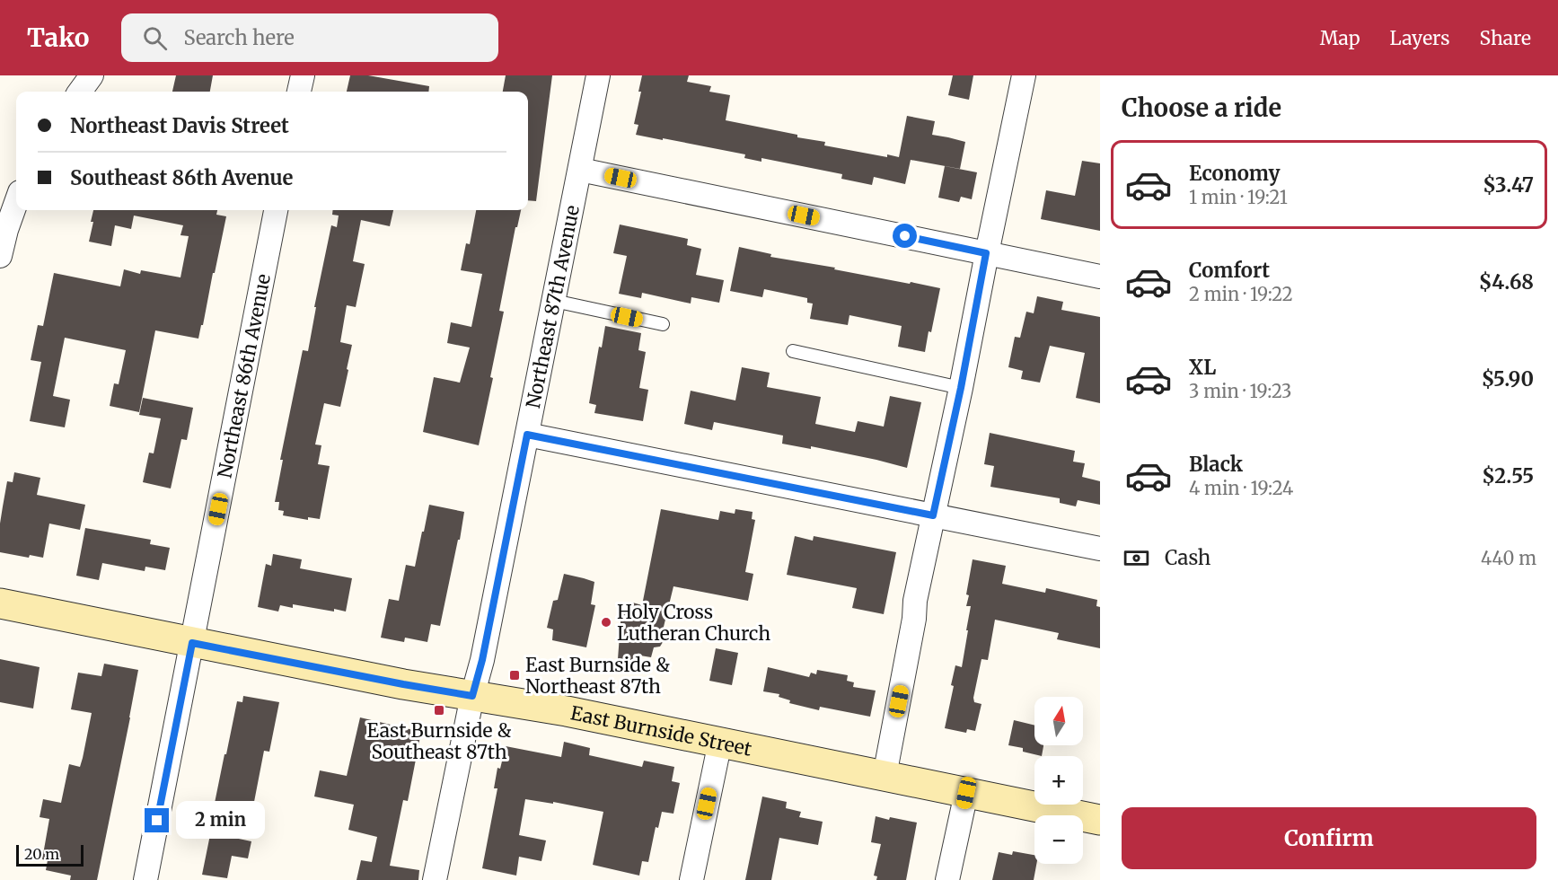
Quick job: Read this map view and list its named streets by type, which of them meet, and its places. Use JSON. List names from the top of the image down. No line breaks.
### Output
{"streets":{"street":["Northeast 87th Avenue","Northeast 86th Avenue","East Burnside Street"]},"crossings":[["Northeast 87th Avenue","East Burnside Street"],["Northeast 86th Avenue","East Burnside Street"]],"places":{"other":["Holy Cross Lutheran Church"],"transit":["East Burnside & Northeast 87th","East Burnside & Southeast 87th"]},"scale_bar":"20 m","north":"top","page":{"header":"Tako","search":"Search here","nav":["Map","Layers","Share"],"heading":"Choose a ride","banner":["Northeast Davis Street","Southeast 86th Avenue"],"list":[{"name":"Economy","note":"1 min · 19:21","value":"$3.47"},{"name":"Comfort","note":"2 min · 19:22","value":"$4.68"},{"name":"XL","note":"3 min · 19:23","value":"$5.90"},{"name":"Black","note":"4 min · 19:24","value":"$2.55"}],"pay":["Cash","440 m"],"map_buttons":["+","−"],"buttons":"Confirm","bubble":"2 min","scale":"20 m"}}
